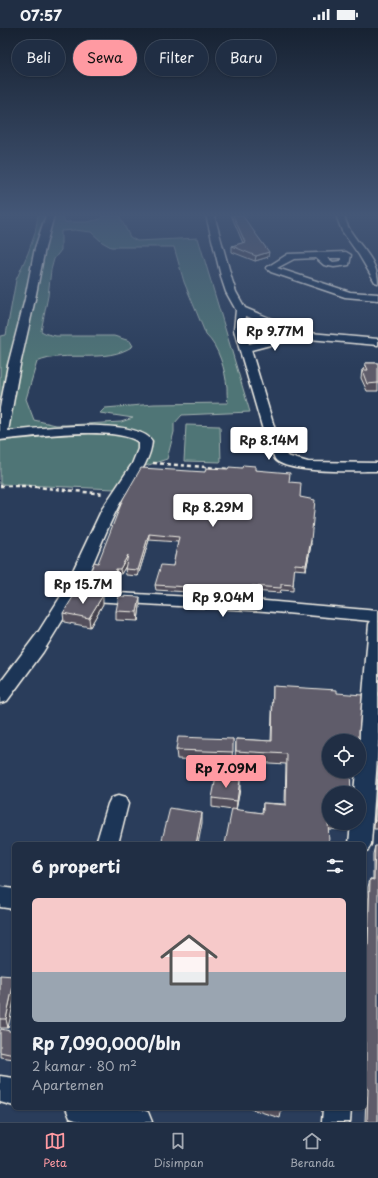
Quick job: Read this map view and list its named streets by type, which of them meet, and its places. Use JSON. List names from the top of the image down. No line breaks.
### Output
{"page":{"status":"07:57","chip":["Beli","Sewa","Filter","Baru"],"price":["Rp 9.77M","Rp 8.14M","Rp 8.29M","Rp 15.7M","Rp 9.04M","Rp 7.09M"],"heading":"6 properti","list":[{"name":"Rp 7,090,000/bln","note":"2 kamar · 80 m² · Apartemen"}],"tabs":["Peta","Disimpan","Beranda"]}}
